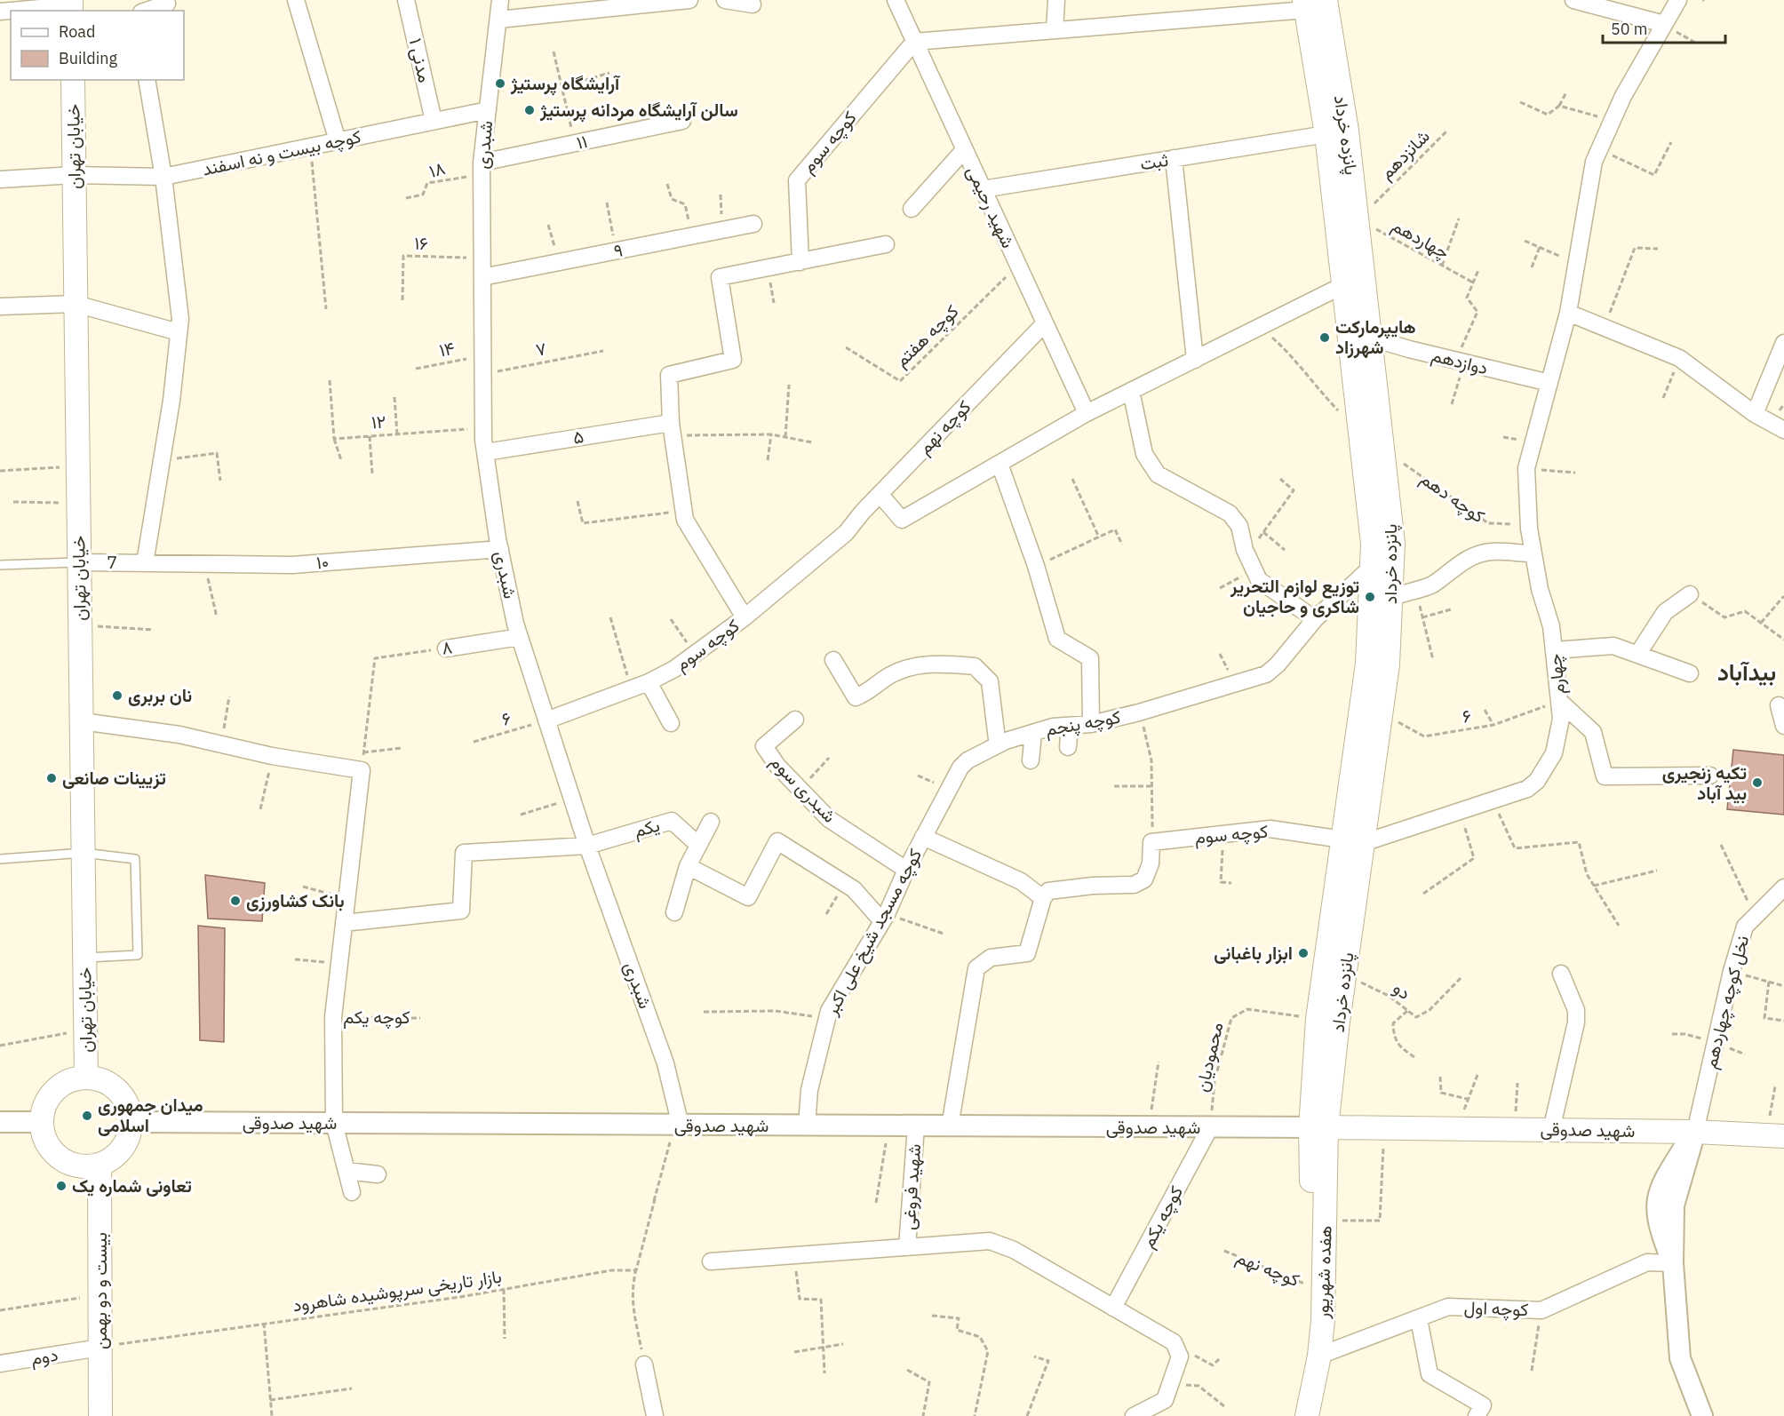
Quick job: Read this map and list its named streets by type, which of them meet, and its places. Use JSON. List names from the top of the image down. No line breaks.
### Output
{"streets":{"main road":["پانزده خرداد","خیابان تهران","شهید صدوقی","هفده شهریور","بیست و دو بهمن"],"street":["مدنی ۱","۱۱","کوچه سوم","شبدری","کوچه بیست و نه اسفند","ثبت","شهید رحیمی","۹","دوازدهم","کوچه نهم","۵","7","۱۰","۸","چهارم","کوچه پنجم","شبدری سوم","یکم","کوچه مسجد شیخ علی اکبر","نخل کوچه چهاردهم","کوچه یکم","شهید فروغی","کوچه اول","دوم"],"path":["شانزدهم","۱۸","چهاردهم","۱۶","کوچه هفتم","۱۴","۷","۱۲","کوچه دهم","۶","دو","محمودیان","بازار تاریخی سرپوشیده شاهرود"]},"crossings":[["مدنی ۱","کوچه بیست و نه اسفند"],["پانزده خرداد","کوچه سوم"],["پانزده خرداد","شانزدهم"],["پانزده خرداد","ثبت"],["پانزده خرداد","چهاردهم"],["پانزده خرداد","دوازدهم"],["پانزده خرداد","کوچه دهم"],["پانزده خرداد","چهارم"],["پانزده خرداد","۶"],["پانزده خرداد","کوچه پنجم"],["پانزده خرداد","دو"],["پانزده خرداد","محمودیان"],["پانزده خرداد","شهید صدوقی"],["پانزده خرداد","هفده شهریور"],["۱۱","شبدری"],["۱۱","۱۸"],["کوچه سوم","شبدری"],["کوچه سوم","شهید رحیمی"],["کوچه سوم","کوچه نهم"],["کوچه سوم","چهارم"],["کوچه سوم","۶"],["شبدری","کوچه بیست و نه اسفند"],["شبدری","۱۸"],["شبدری","۱۶"],["شبدری","۹"],["شبدری","۱۴"],["شبدری","۷"],["شبدری","۱۲"],["شبدری","۵"],["شبدری","۱۰"],["شبدری","۸"],["شبدری","۶"],["شبدری","یکم"],["شبدری","شهید صدوقی"],["خیابان تهران","کوچه بیست و نه اسفند"],["خیابان تهران","7"],["خیابان تهران","شهید صدوقی"],["خیابان تهران","بیست و دو بهمن"],["شانزدهم","چهاردهم"],["ثبت","شهید رحیمی"],["شهید رحیمی","کوچه هفتم"],["شهید رحیمی","کوچه نهم"],["دوازدهم","چهارم"],["کوچه نهم","هفده شهریور"],["کوچه دهم","چهارم"],["7","۱۰"],["چهارم","۶"],["کوچه پنجم","کوچه مسجد شیخ علی اکبر"],["شبدری سوم","کوچه مسجد شیخ علی اکبر"],["کوچه مسجد شیخ علی اکبر","شهید صدوقی"],["نخل کوچه چهاردهم","شهید صدوقی"],["کوچه یکم","محمودیان"],["کوچه یکم","شهید صدوقی"],["محمودیان","شهید صدوقی"],["شهید صدوقی","شهید فروغی"],["شهید صدوقی","هفده شهریور"],["شهید صدوقی","بیست و دو بهمن"],["هفده شهریور","کوچه اول"],["بیست و دو بهمن","بازار تاریخی سرپوشیده شاهرود"],["بیست و دو بهمن","دوم"],["بازار تاریخی سرپوشیده شاهرود","دوم"]],"districts":["بیدآباد"],"places":["آرایشگاه پرستیژ","سالن آرایشگاه مردانه پرستیژ","هایپرمارکت شهرزاد","توزیع لوازم التحریر شاکری و حاجیان","نان بربری","تزیینات صانعی","تکیه زنجیری بید آباد","بانک کشاورزی","ابزار باغبانی","میدان جمهوری اسلامی","تعاونی شماره یک"],"legend":["Road","Building"],"scale_bar":"50 m"}
